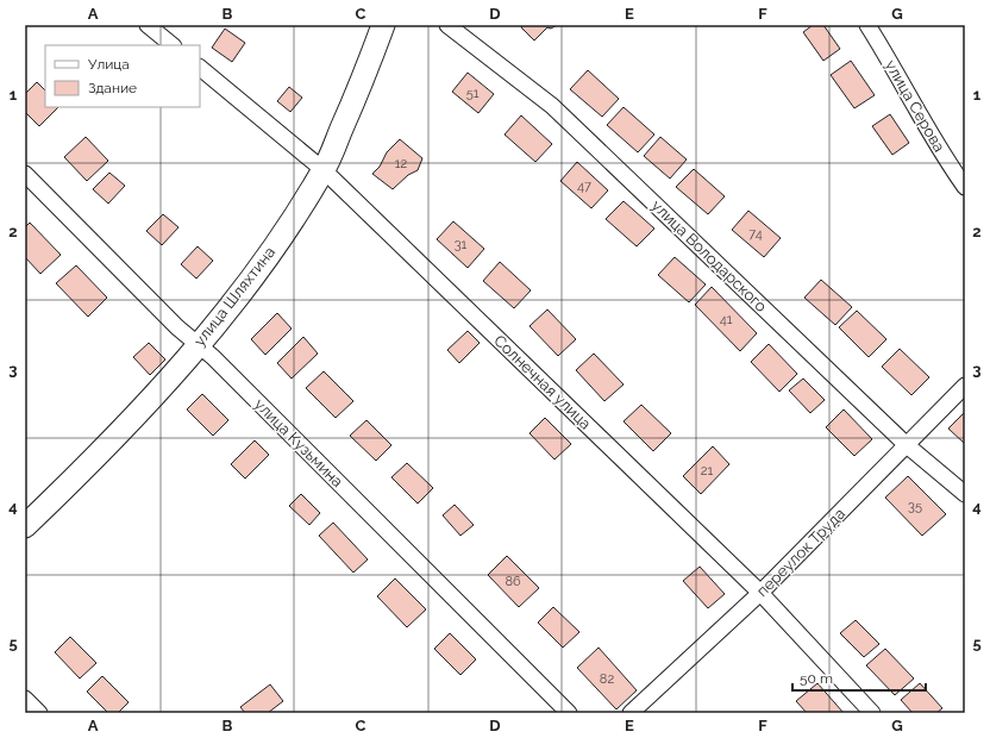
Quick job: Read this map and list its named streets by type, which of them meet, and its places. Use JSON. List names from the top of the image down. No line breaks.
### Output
{"streets":{"main road":["улица Шляхтина"],"street":["улица Серова","улица Володарского","Солнечная улица","улица Кузьмина","переулок Труда"]},"crossings":[["улица Володарского","переулок Труда"],["улица Шляхтина","Солнечная улица"],["улица Шляхтина","улица Кузьмина"],["Солнечная улица","переулок Труда"]],"house_numbers":["51","12","47","74","31","41","21","35","86","82"],"legend":["Улица","Здание"],"scale_bar":"50 m","grid":{"columns":["A","B","C","D","E","F","G"],"rows":["1","2","3","4","5"]}}
